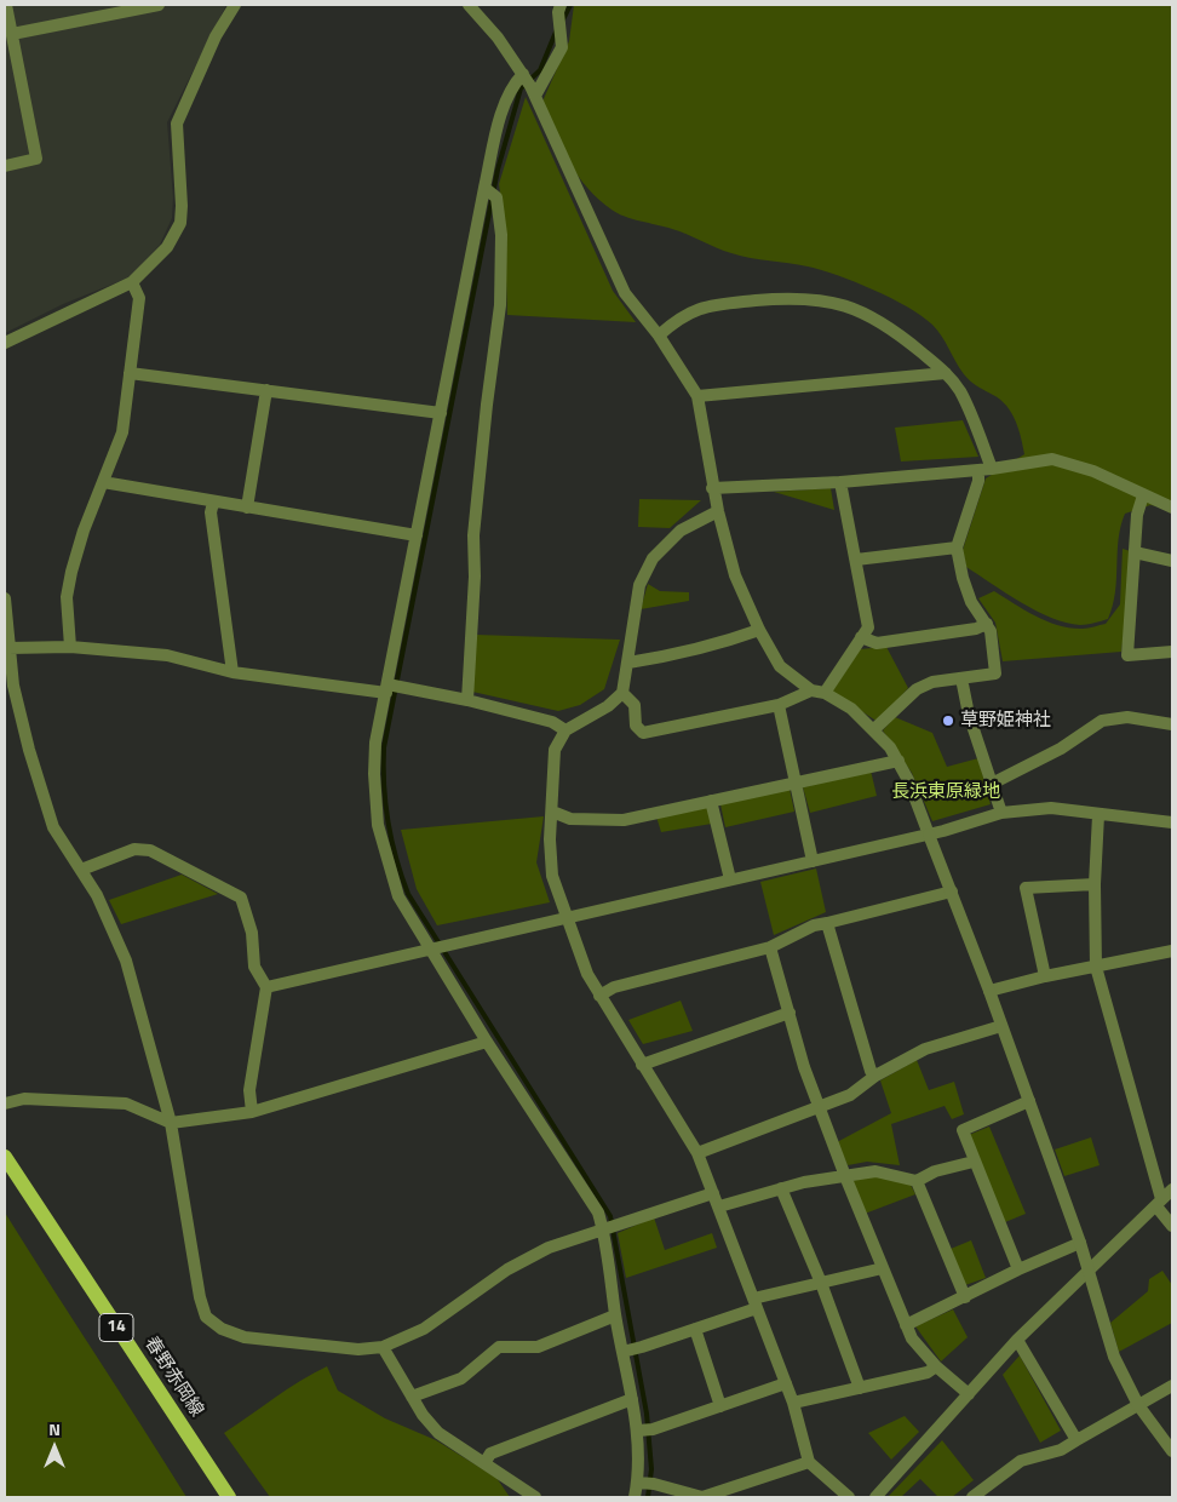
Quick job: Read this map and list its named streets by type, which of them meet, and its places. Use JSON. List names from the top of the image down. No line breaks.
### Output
{"streets":{"main road":["14","春野赤岡線"]},"parks":["長浜東原緑地"],"places":["草野姫神社"],"north":"top"}
